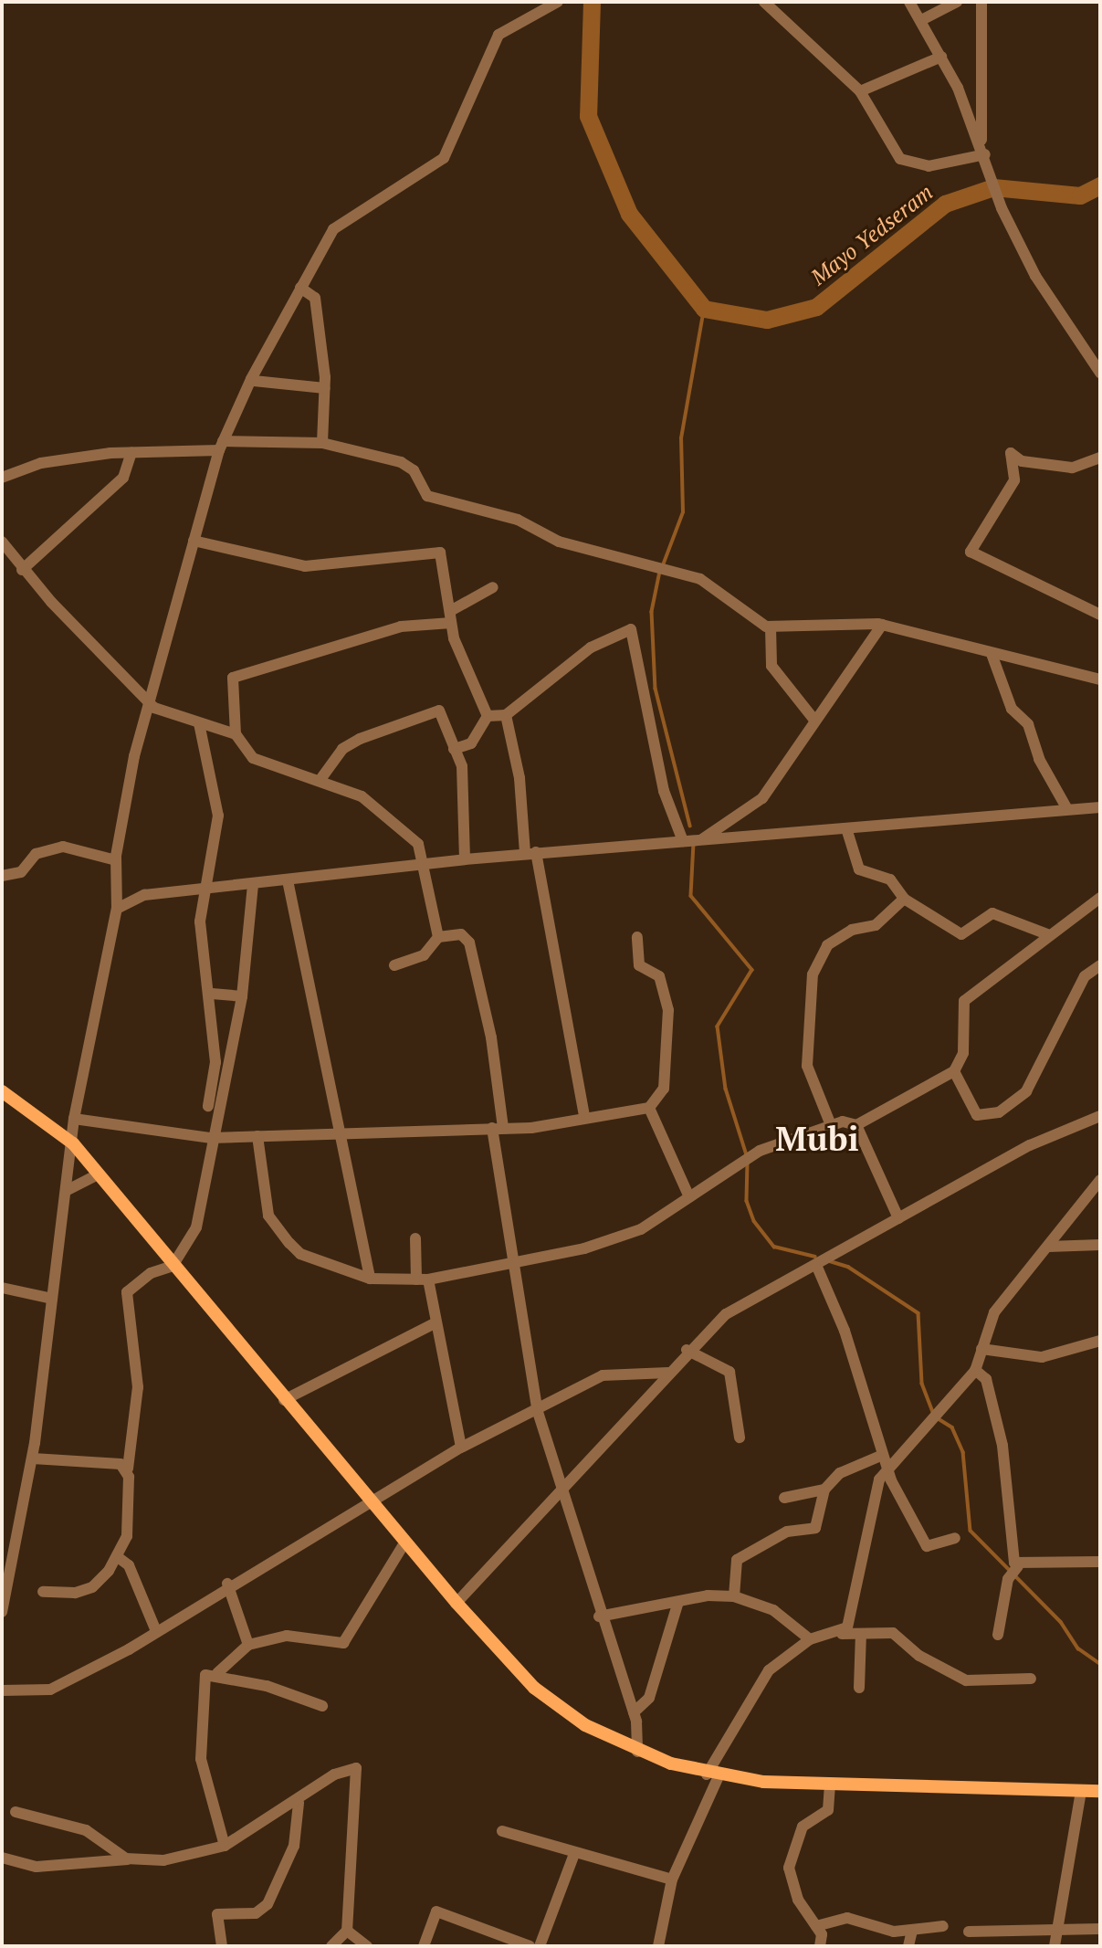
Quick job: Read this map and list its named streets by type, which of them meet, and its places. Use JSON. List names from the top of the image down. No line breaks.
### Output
{"districts":["Mubi"],"water":["Mayo Yedseram"]}
